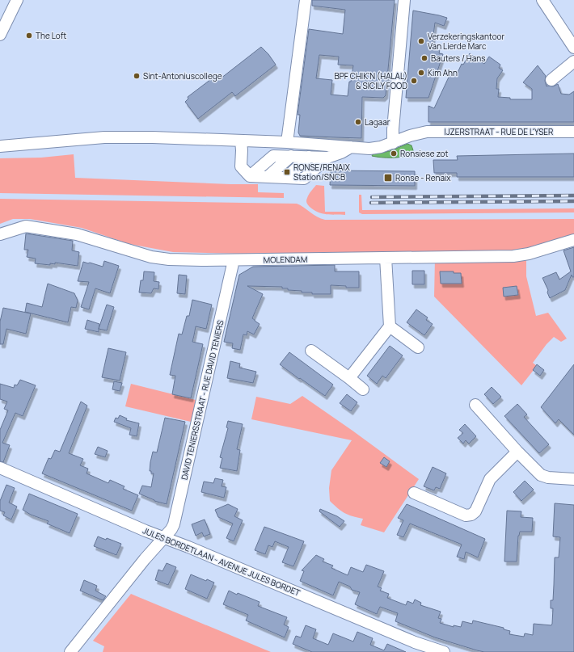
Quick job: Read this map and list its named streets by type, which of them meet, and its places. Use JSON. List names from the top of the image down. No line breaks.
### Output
{"streets":{"street":["IJZERSTRAAT - RUE DE L'YSER","MOLENDAM","DAVID TENIERSSTRAAT - RUE DAVID TENIERS","JULES BORDETLAAN - AVENUE JULES BORDET"]},"crossings":[["MOLENDAM","DAVID TENIERSSTRAAT - RUE DAVID TENIERS"],["DAVID TENIERSSTRAAT - RUE DAVID TENIERS","JULES BORDETLAAN - AVENUE JULES BORDET"]],"places":{"other":["The Loft","Verzekeringskantoor Van Lierde Marc","Bauters / Hans","Kim Ahn","Sint-Antoniuscollege","BPF CHIK'N (HALAL) & SICILY FOOD","Lagaar","Ronsiese zot"],"transit":["RONSE/RENAIX Station/SNCB","Ronse - Renaix"]}}
